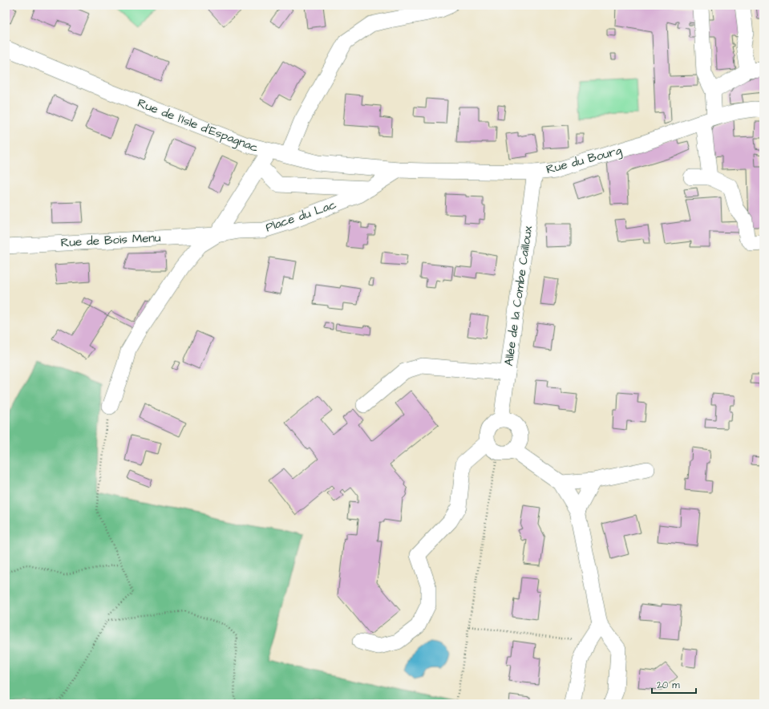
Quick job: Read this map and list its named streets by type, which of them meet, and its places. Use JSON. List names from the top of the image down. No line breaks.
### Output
{"streets":{"street":["Rue de l'Isle d'Espagnac","Rue du Bourg","Place du Lac","Rue de Bois Menu","Allée de la Combe Cailloux"]},"crossings":[["Rue de l'Isle d'Espagnac","Rue du Bourg"],["Rue de l'Isle d'Espagnac","Place du Lac"],["Rue du Bourg","Place du Lac"],["Rue du Bourg","Allée de la Combe Cailloux"],["Place du Lac","Rue de Bois Menu"]],"scale_bar":"20 m"}
